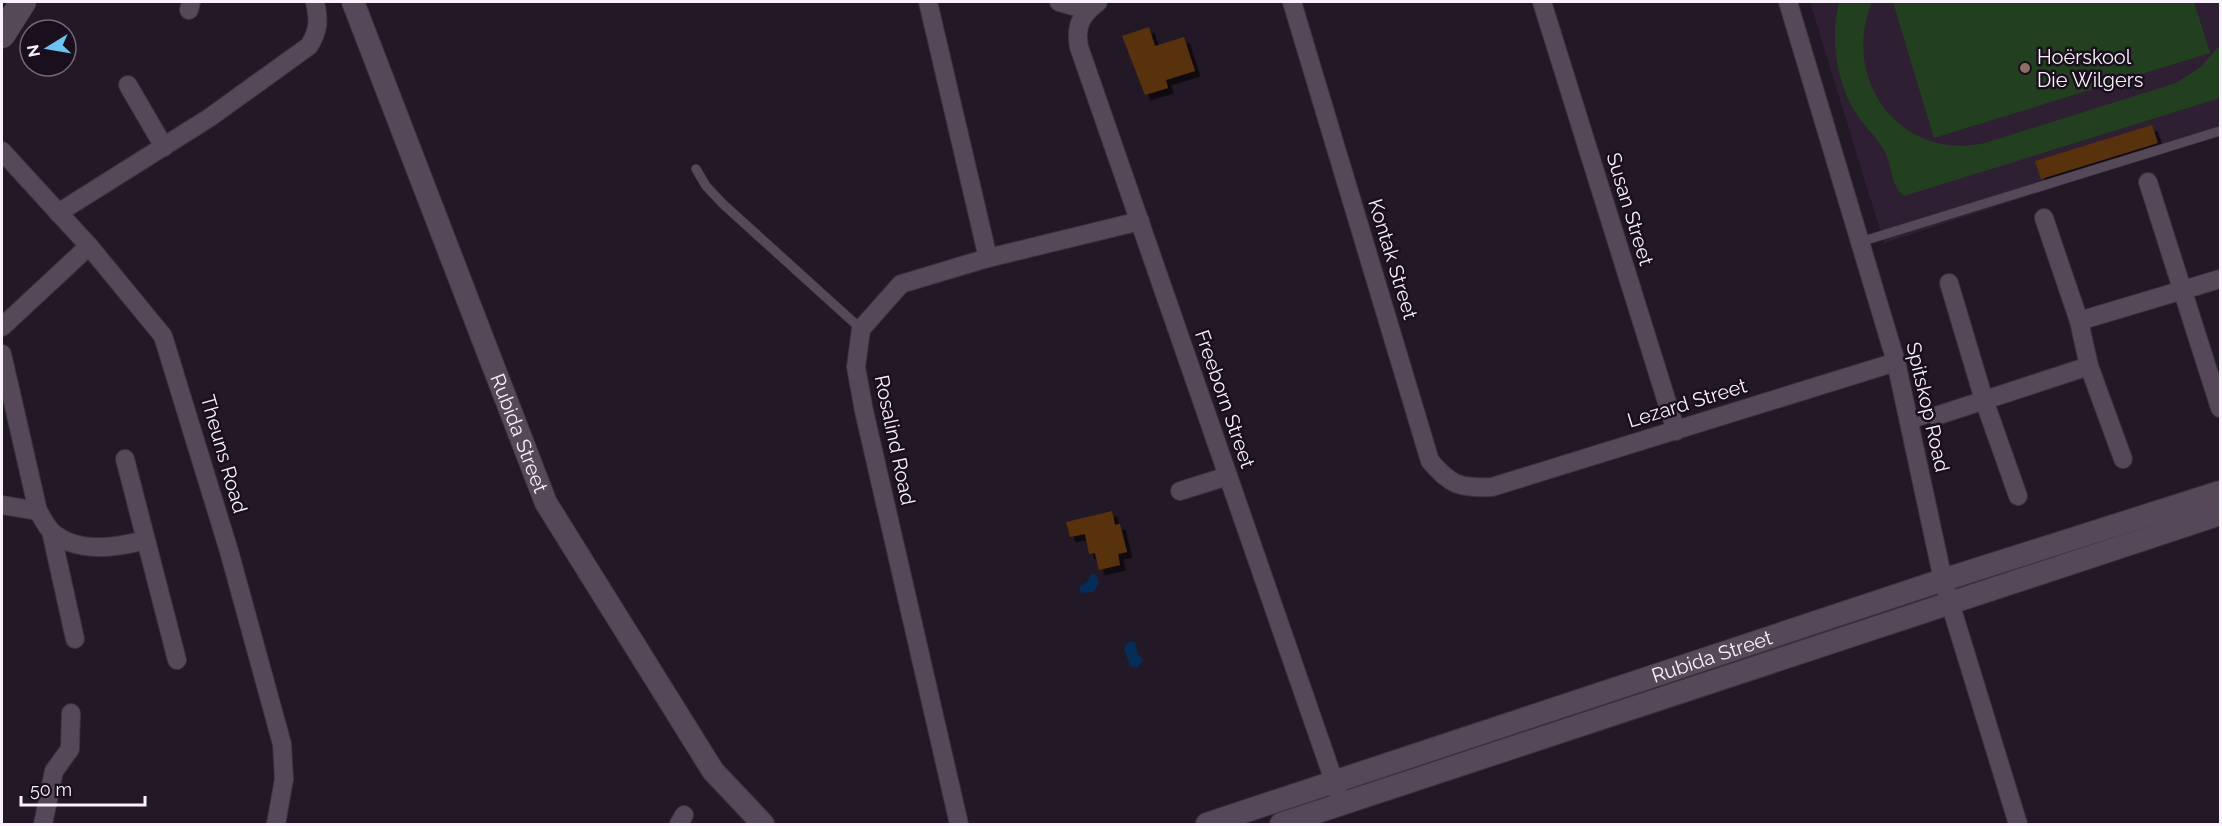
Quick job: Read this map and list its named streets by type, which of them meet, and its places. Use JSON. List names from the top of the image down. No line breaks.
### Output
{"streets":{"street":["Susan Street","Kontak Street","Freeborn Street","Lezard Street","Spitskop Road","Rubida Street","Rosalind Road","Theuns Road"]},"crossings":[["Susan Street","Lezard Street"],["Kontak Street","Lezard Street"],["Freeborn Street","Rubida Street"],["Lezard Street","Spitskop Road"],["Spitskop Road","Rubida Street"]],"places":["Hoërskool Die Wilgers"],"scale_bar":"50 m","north":"left"}
